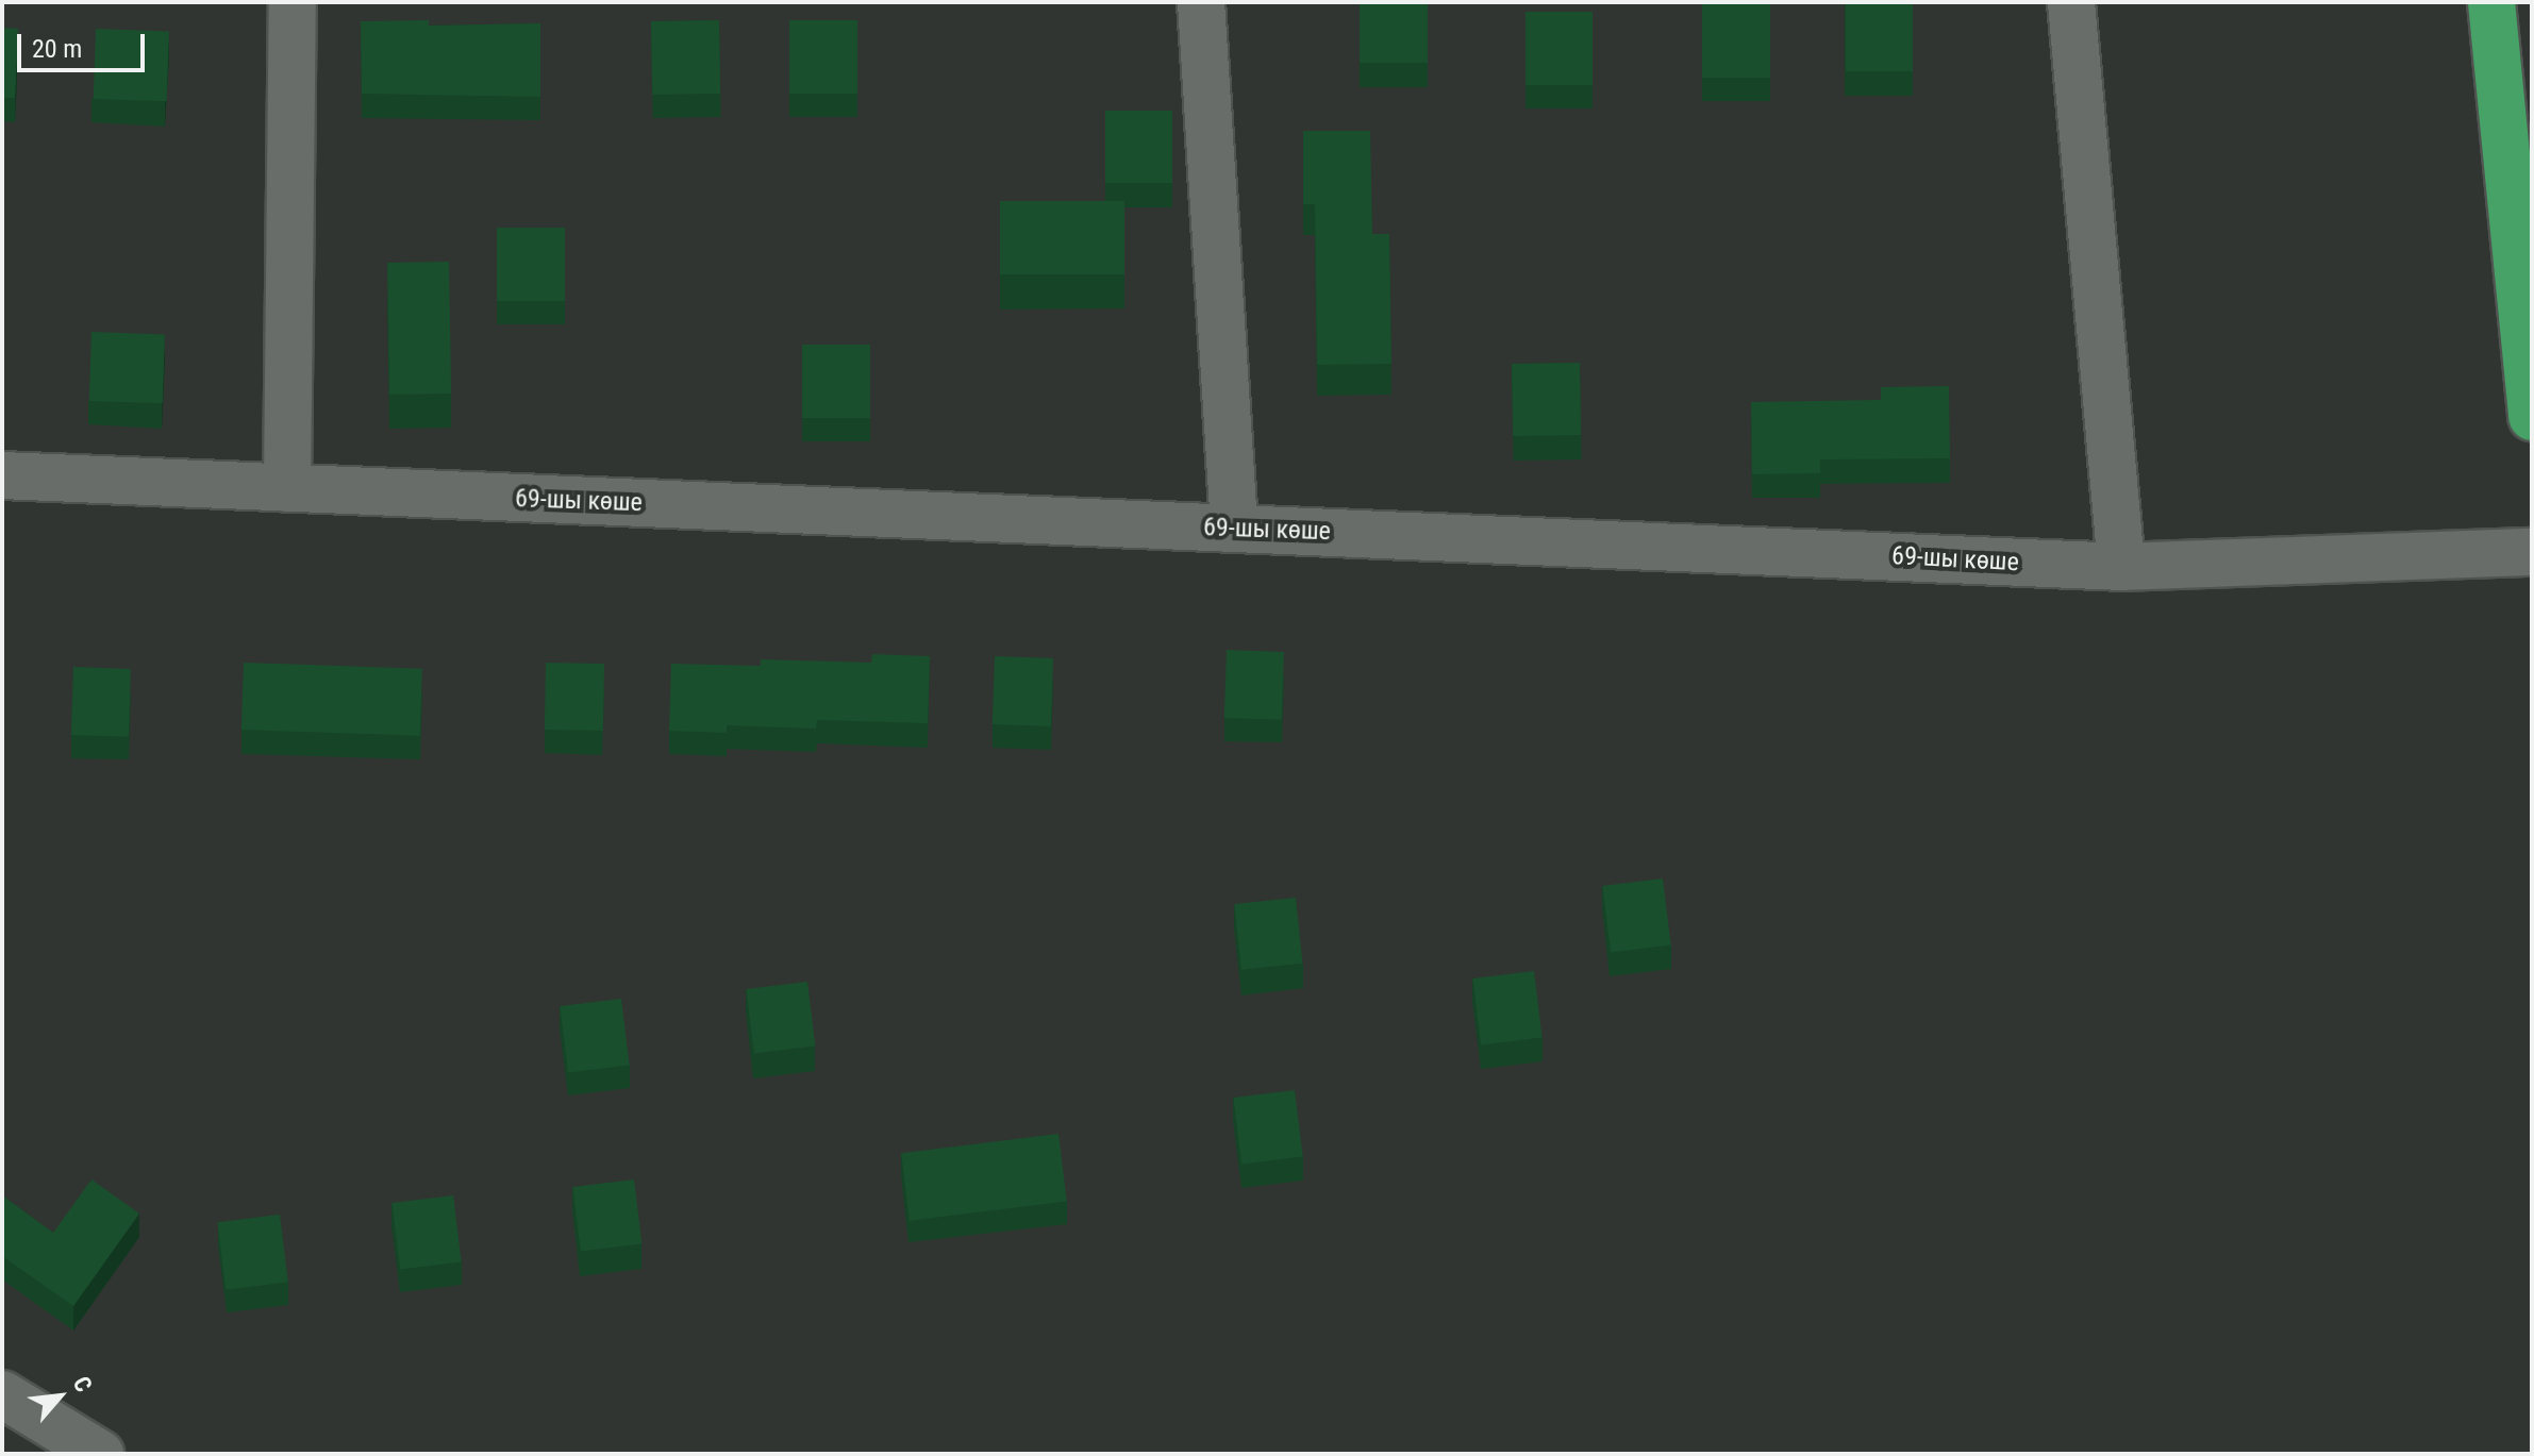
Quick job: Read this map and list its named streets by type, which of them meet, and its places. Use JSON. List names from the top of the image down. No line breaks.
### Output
{"streets":{"street":["69-шы көше"]},"scale_bar":"20 m","north":"top right"}
